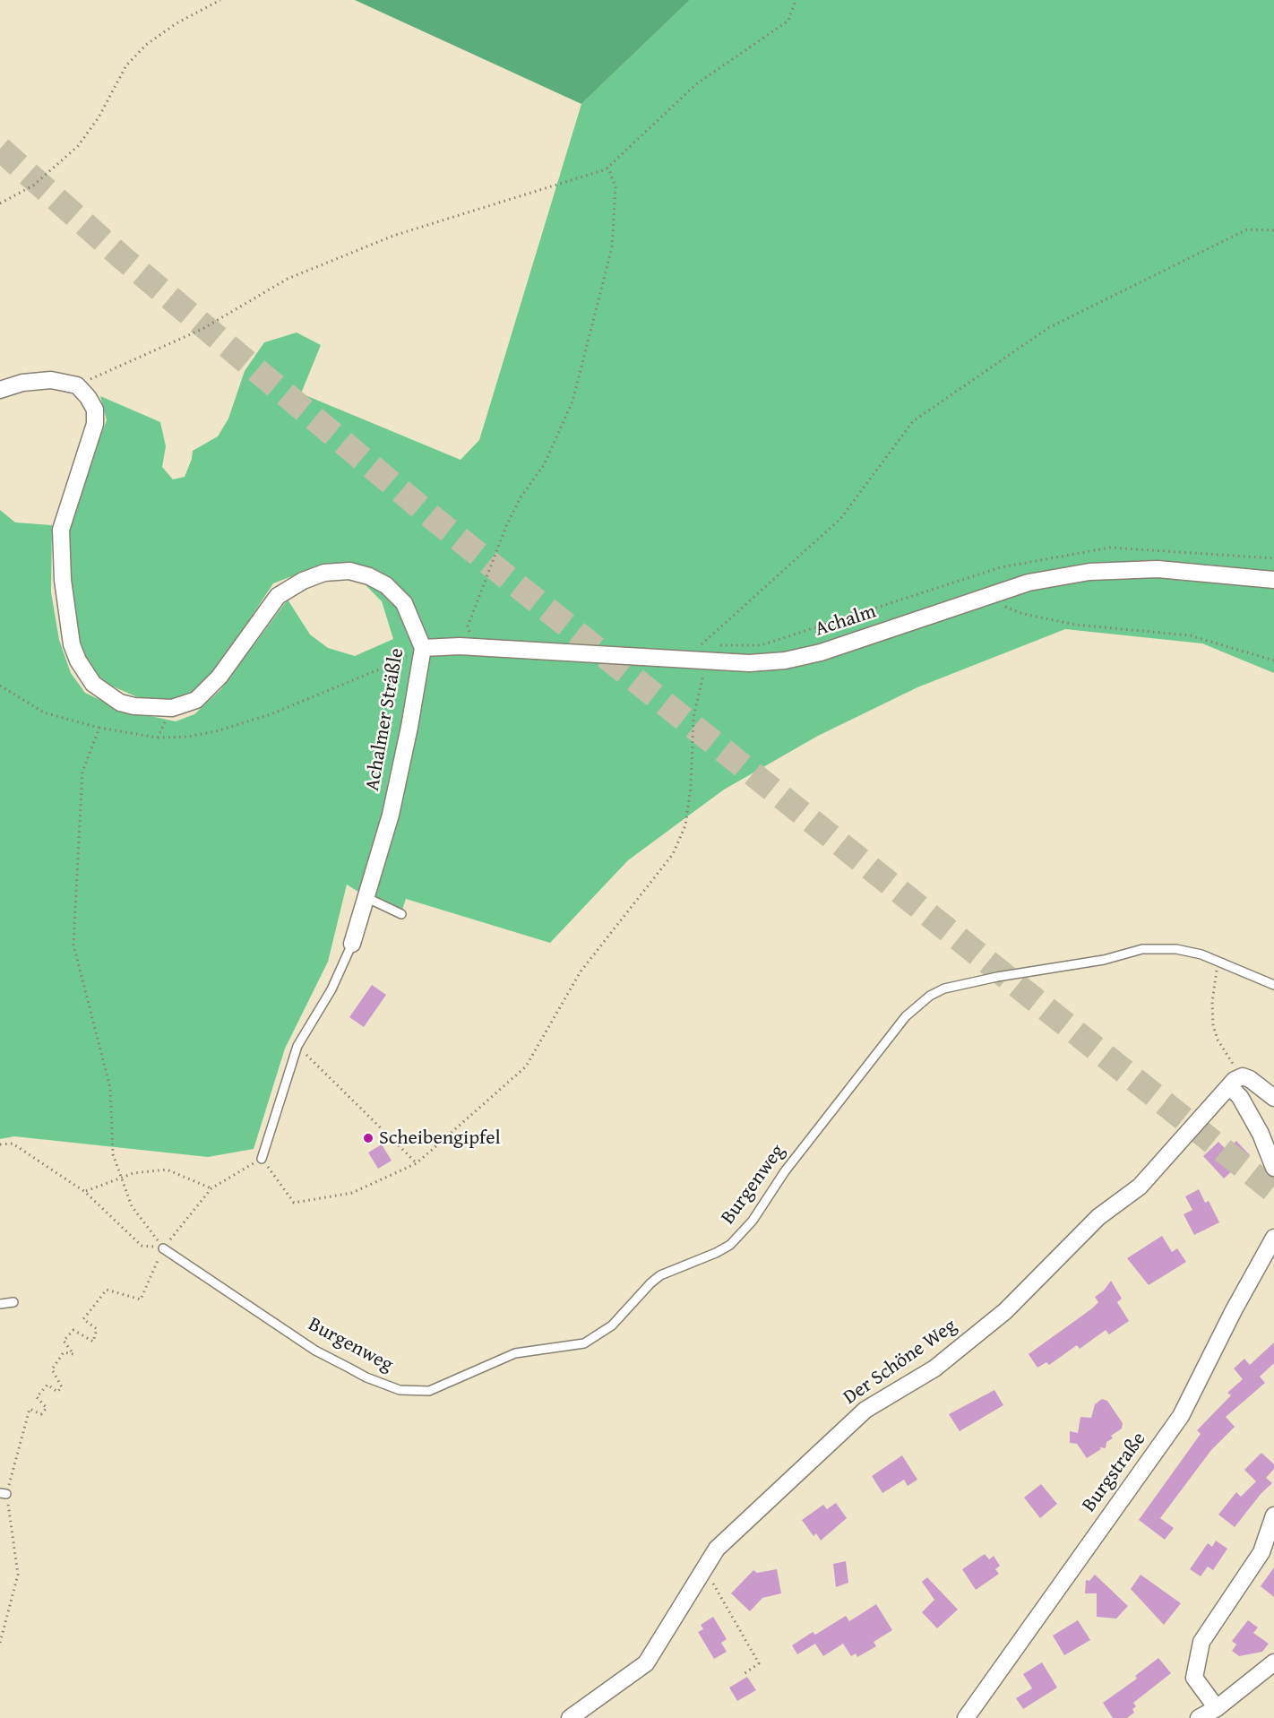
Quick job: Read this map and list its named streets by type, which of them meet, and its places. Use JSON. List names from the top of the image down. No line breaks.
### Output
{"streets":{"street":["Achalm","Achalmer Sträßle","Der Schöne Weg","Burgstraße"],"lane":["Burgenweg"]},"crossings":[["Achalm","Achalmer Sträßle"]],"places":["Scheibengipfel"]}
